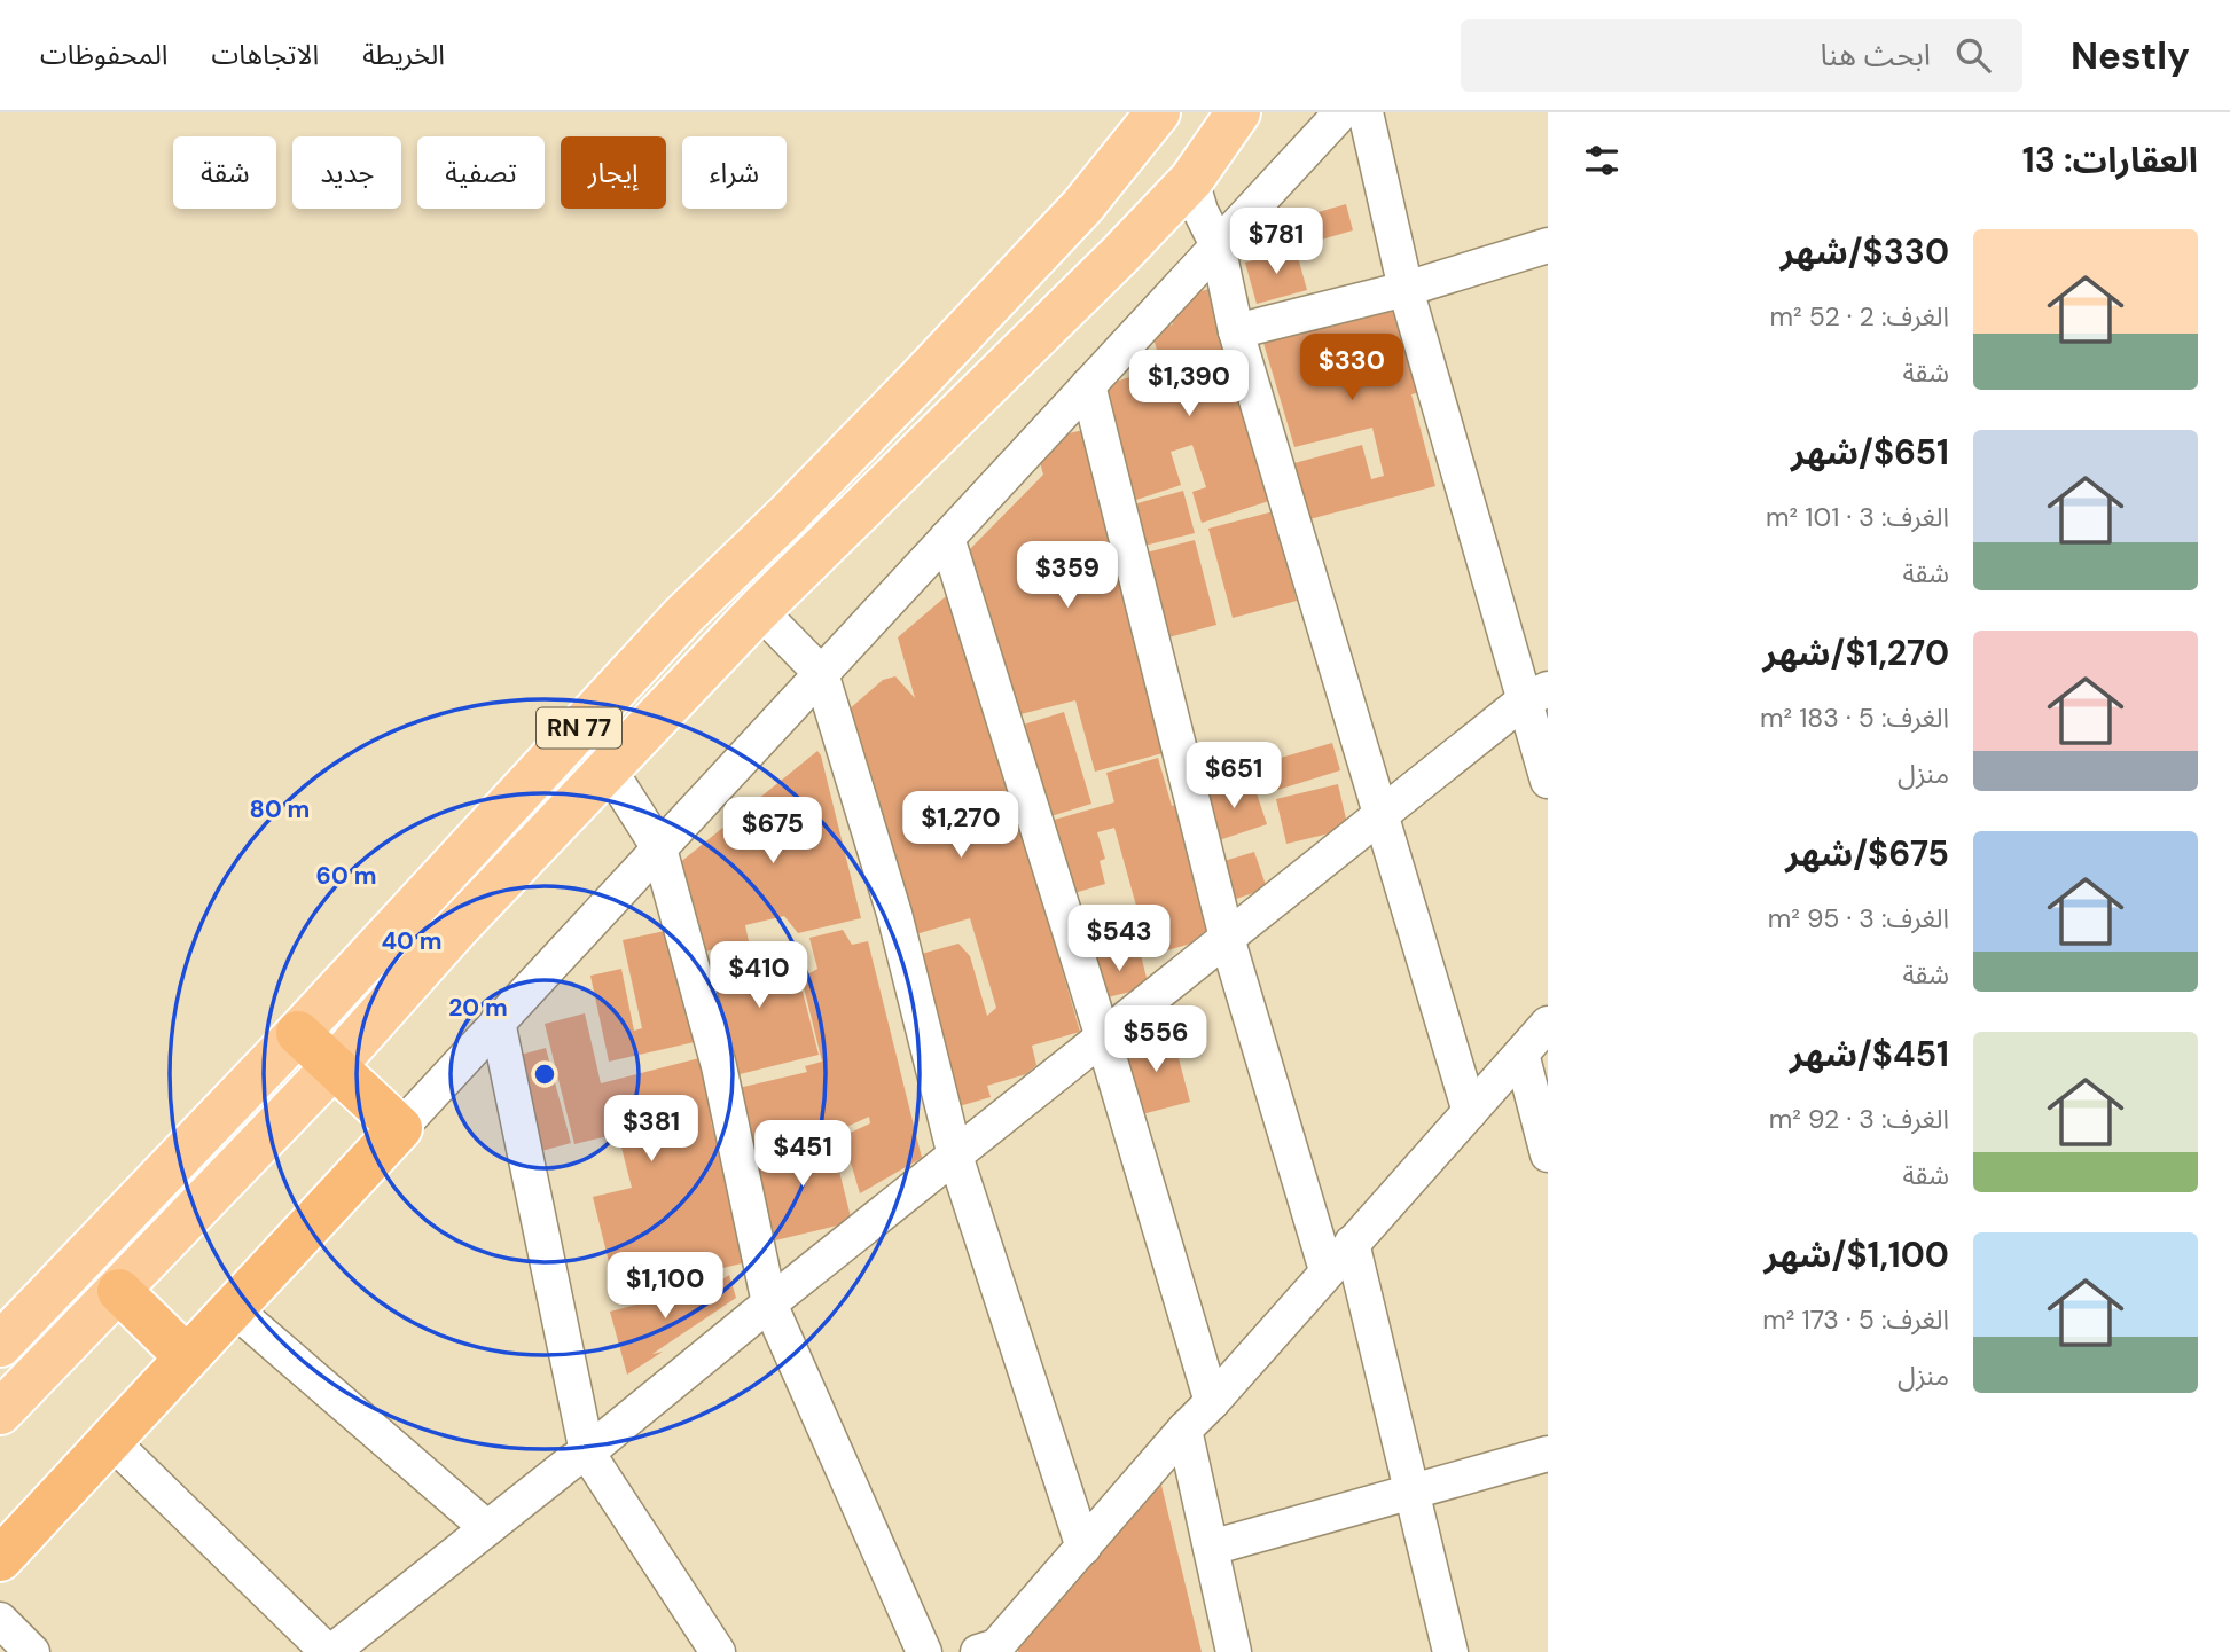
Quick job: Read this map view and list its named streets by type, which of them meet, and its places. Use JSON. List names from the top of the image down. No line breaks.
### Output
{"streets":{"main road":["RN 77"]},"page":{"header":"Nestly","search":"ابحث هنا","nav":["الخريطة","الاتجاهات","المحفوظات"],"heading":"العقارات: 13","chip":["شراء","إيجار","تصفية","جديد","شقة"],"price":["$781","$330","$1,390","$359","$651","$1,270","$675","$543","$410","$556","$381","$451","$1,100"],"list":[{"name":"$330/شهر","note":"الغرف: 2 · 52 m² · شقة"},{"name":"$651/شهر","note":"الغرف: 3 · 101 m² · شقة"},{"name":"$1,270/شهر","note":"الغرف: 5 · 183 m² · منزل"},{"name":"$675/شهر","note":"الغرف: 3 · 95 m² · شقة"},{"name":"$451/شهر","note":"الغرف: 3 · 92 m² · شقة"},{"name":"$1,100/شهر","note":"الغرف: 5 · 173 m² · منزل"}]},"rings":["80 m","60 m","40 m","20 m"]}
